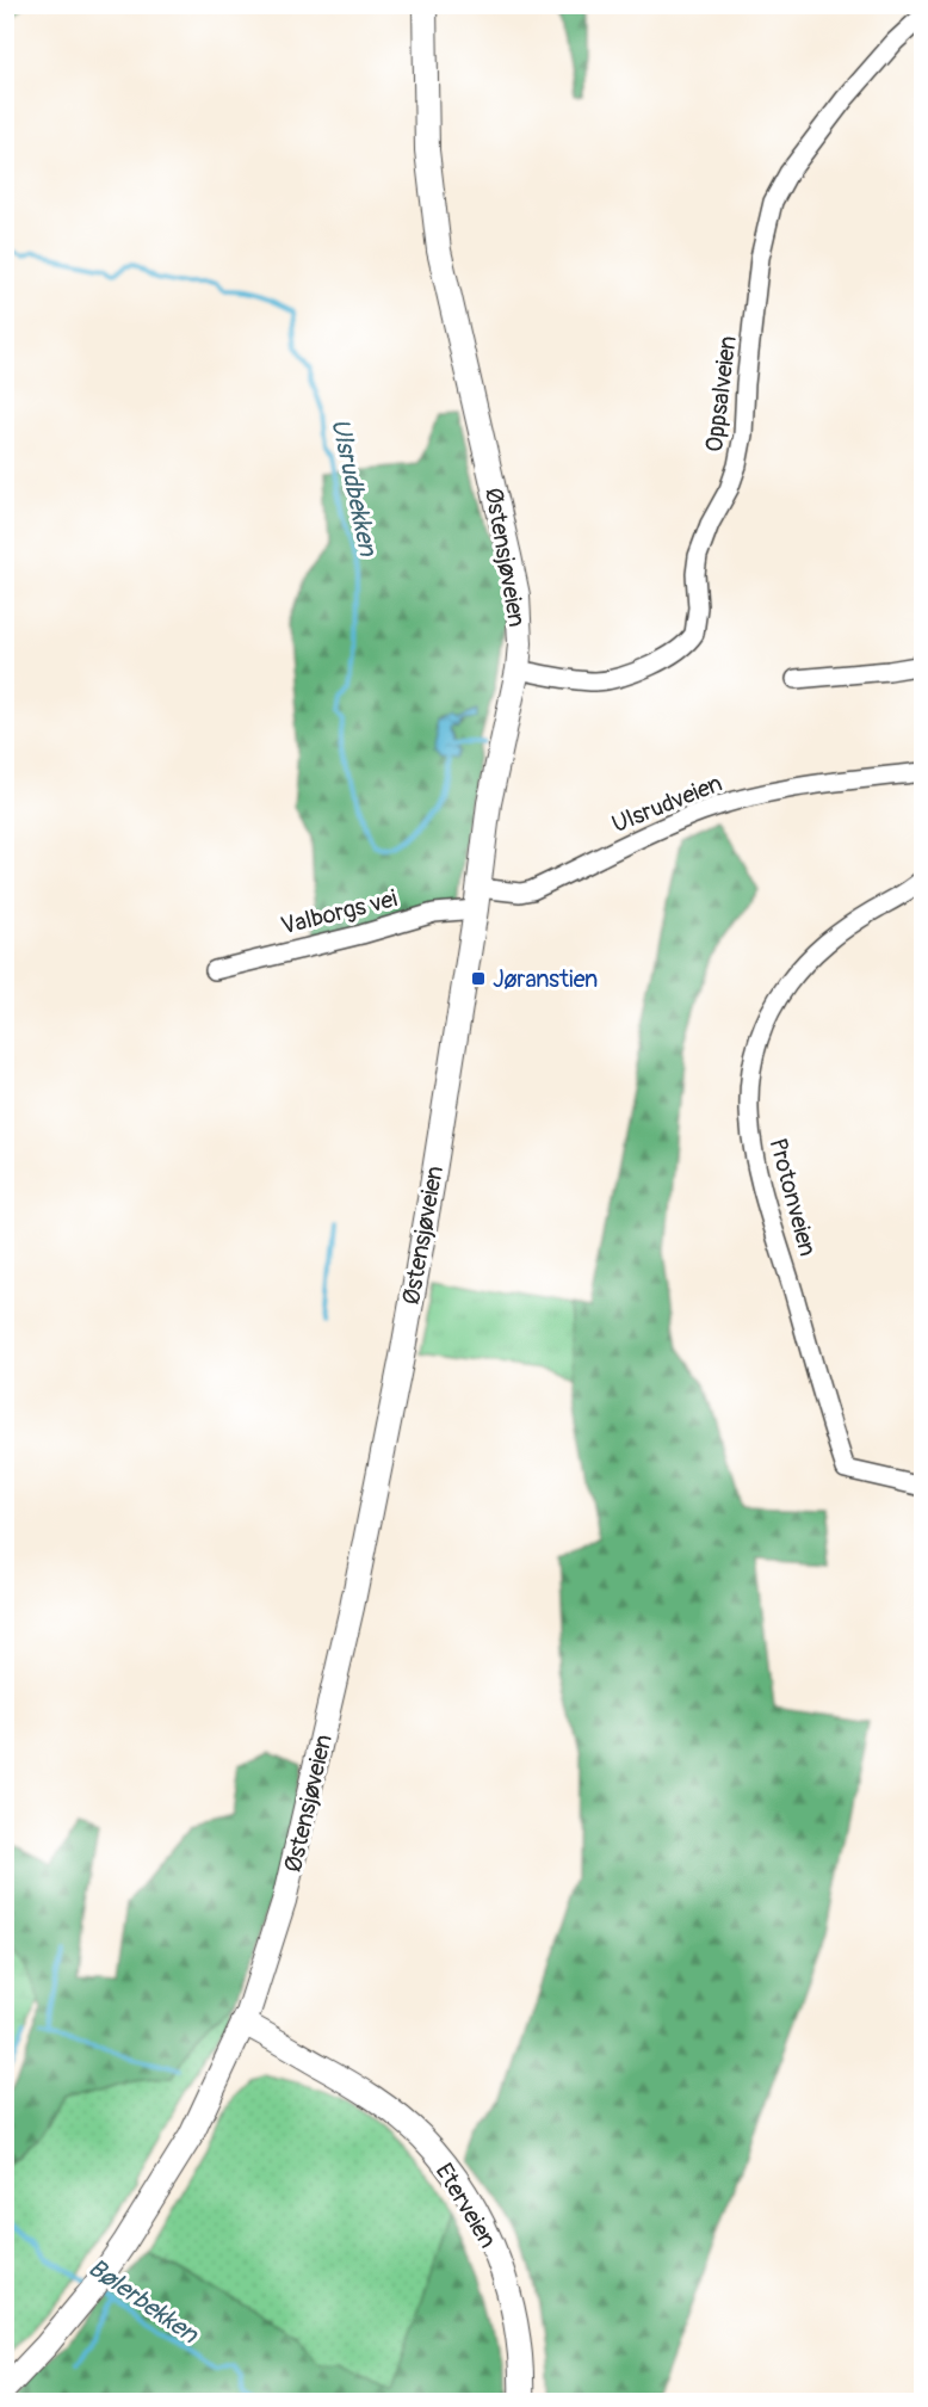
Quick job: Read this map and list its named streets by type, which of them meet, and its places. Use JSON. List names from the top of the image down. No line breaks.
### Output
{"streets":{"main road":["Østensjøveien","Eterveien"],"street":["Oppsalveien","Ulsrudveien","Valborgs vei","Protonveien"]},"crossings":[["Oppsalveien","Østensjøveien"],["Østensjøveien","Ulsrudveien"],["Østensjøveien","Valborgs vei"],["Østensjøveien","Eterveien"],["Ulsrudveien","Valborgs vei"]],"water":["Ulsrudbekken","Bølerbekken"],"places":{"transit":["Jøranstien"]}}
